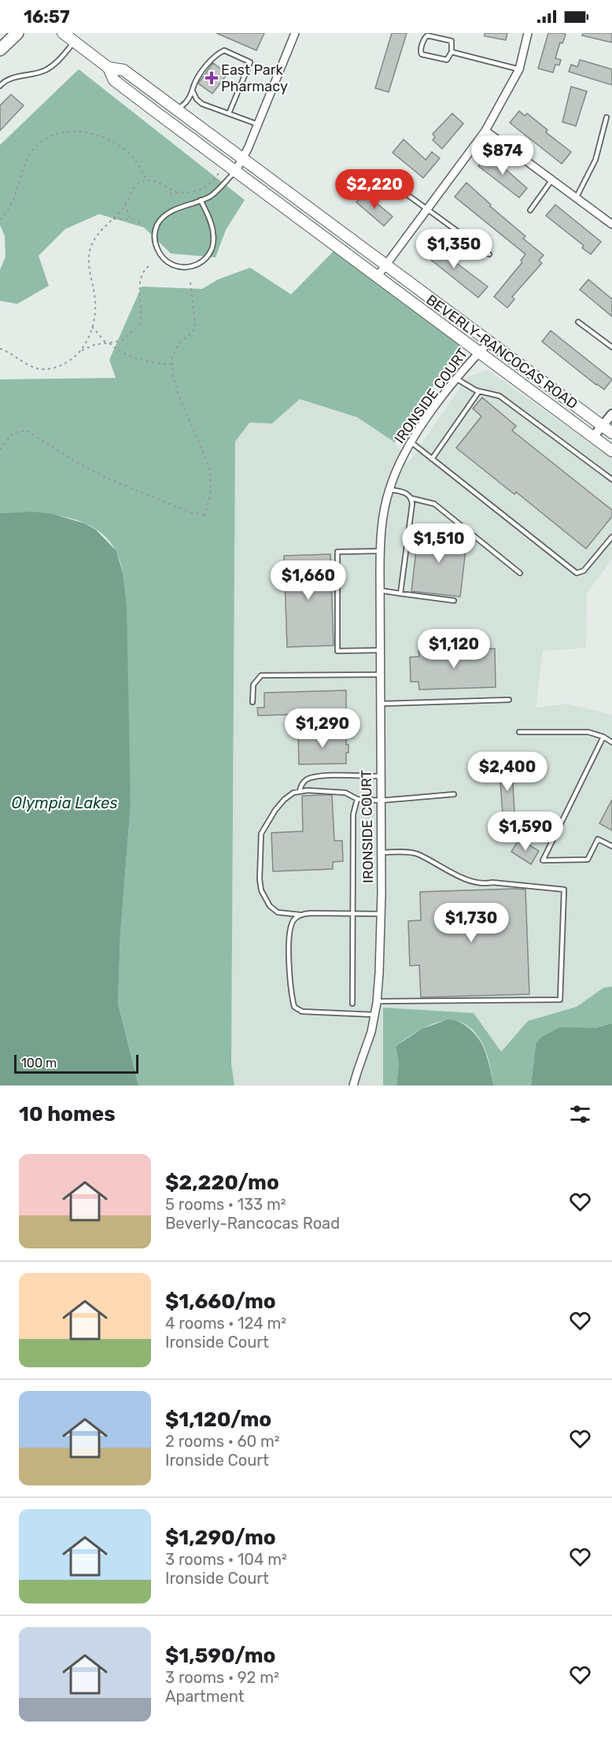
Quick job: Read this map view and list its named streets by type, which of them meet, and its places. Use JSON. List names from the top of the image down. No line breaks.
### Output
{"streets":{"main road":["BEVERLY-RANCOCAS ROAD"],"street":["IRONSIDE COURT"]},"crossings":[["BEVERLY-RANCOCAS ROAD","IRONSIDE COURT"]],"water":["Olympia Lakes"],"places":{"health":["East Park Pharmacy"]},"scale_bar":"100 m","page":{"status":"16:57","price":["$874","$2,220","$1,350","$1,510","$1,660","$1,120","$1,290","$2,400","$1,590","$1,730"],"scale":"100 m","heading":"10 homes","list":[{"name":"$2,220/mo","note":"5 rooms · 133 m² · Beverly-Rancocas Road"},{"name":"$1,660/mo","note":"4 rooms · 124 m² · Ironside Court"},{"name":"$1,120/mo","note":"2 rooms · 60 m² · Ironside Court"},{"name":"$1,290/mo","note":"3 rooms · 104 m² · Ironside Court"},{"name":"$1,590/mo","note":"3 rooms · 92 m² · Apartment"}]}}
